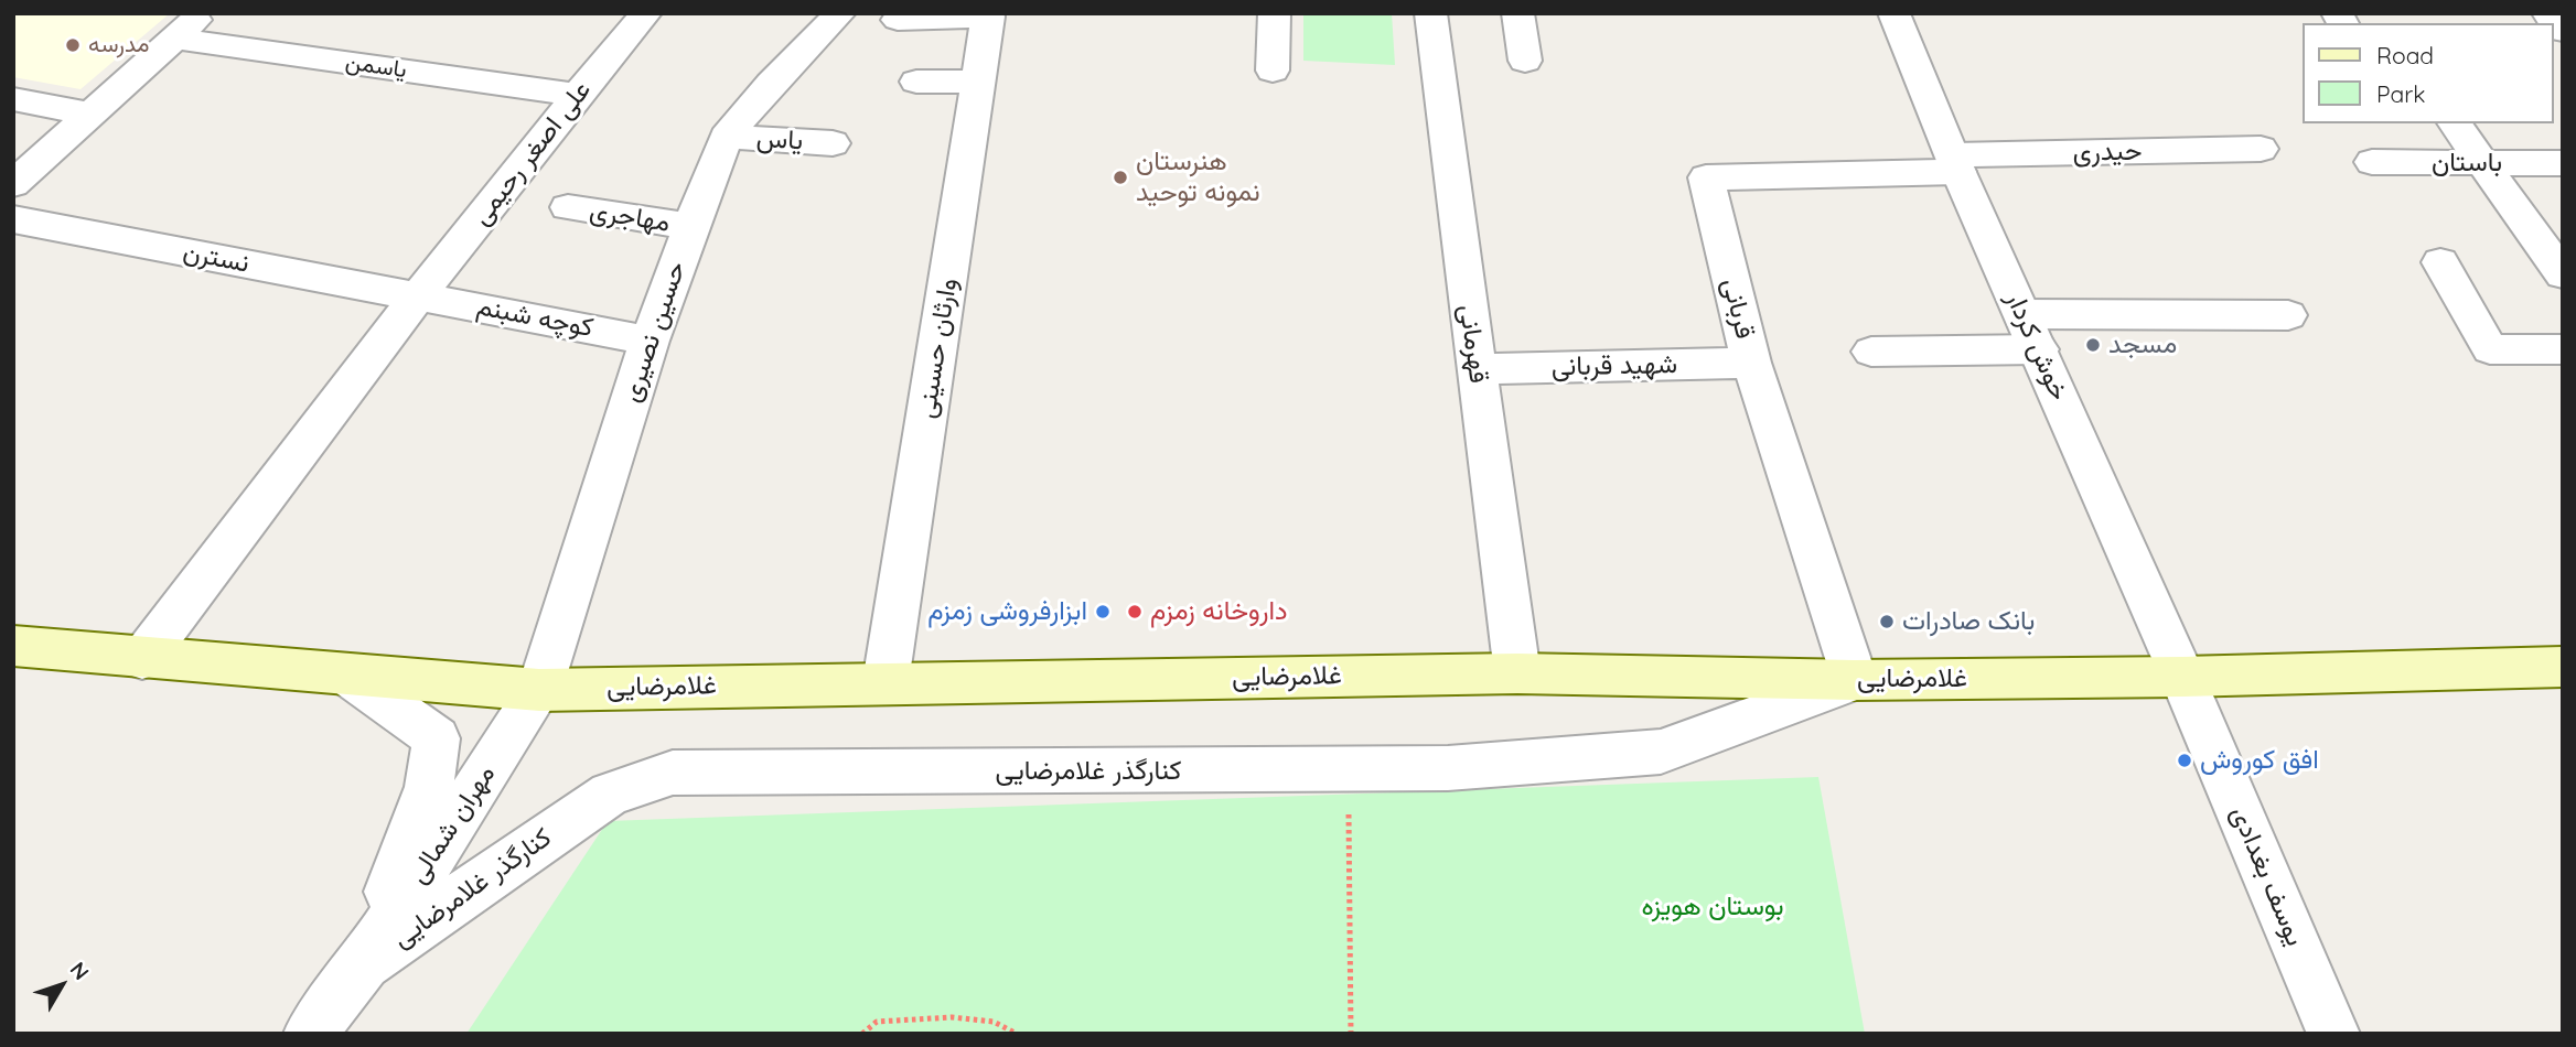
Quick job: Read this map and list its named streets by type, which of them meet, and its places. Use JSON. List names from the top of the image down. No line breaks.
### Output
{"streets":{"main road":["غلامرضایی"],"street":["یاسمن","یاس","حیدری","علی اصغر رحیمی","باستان","مهاجری","نسترن","قربانی","کوچه شبنم","حسین نصیری","قهرمانی","خوش کردار","وارثان حسینی","شهید قربانی","کنارگذر غلامرضایی","مهران شمالی","یوسف بغدادی"]},"crossings":[["یاسمن","علی اصغر رحیمی"],["یاس","حسین نصیری"],["حیدری","قربانی"],["حیدری","خوش کردار"],["علی اصغر رحیمی","نسترن"],["علی اصغر رحیمی","کوچه شبنم"],["علی اصغر رحیمی","غلامرضایی"],["مهاجری","حسین نصیری"],["نسترن","کوچه شبنم"],["قربانی","خوش کردار"],["قربانی","شهید قربانی"],["قربانی","غلامرضایی"],["قربانی","کنارگذر غلامرضایی"],["کوچه شبنم","حسین نصیری"],["حسین نصیری","غلامرضایی"],["حسین نصیری","مهران شمالی"],["قهرمانی","شهید قربانی"],["قهرمانی","غلامرضایی"],["خوش کردار","غلامرضایی"],["خوش کردار","یوسف بغدادی"],["وارثان حسینی","غلامرضایی"],["غلامرضایی","کنارگذر غلامرضایی"],["غلامرضایی","مهران شمالی"],["غلامرضایی","یوسف بغدادی"],["کنارگذر غلامرضایی","مهران شمالی"]],"parks":["بوستان هویزه"],"places":["مدرسه","هنرستان نمونه توحید","مسجد","ابزارفروشی زمزم","داروخانه زمزم","بانک صادرات","افق کوروش"],"legend":["Road","Park"],"north":"top right"}
